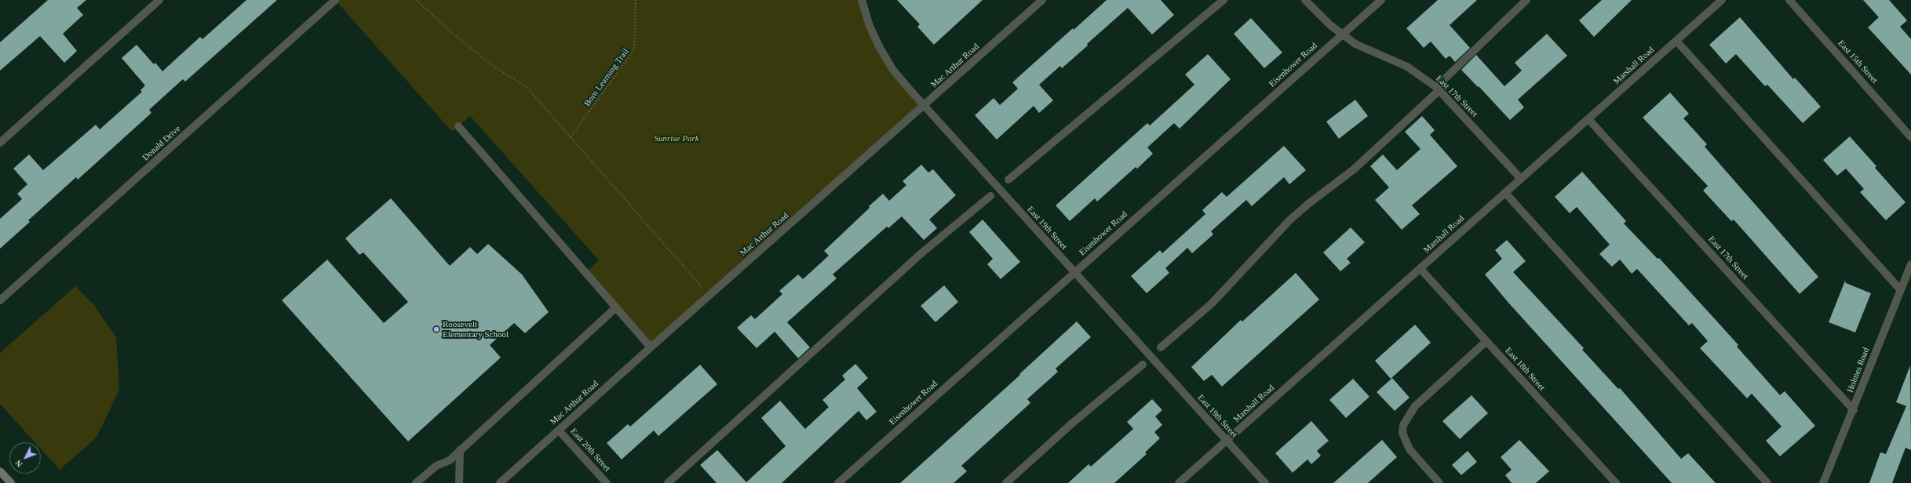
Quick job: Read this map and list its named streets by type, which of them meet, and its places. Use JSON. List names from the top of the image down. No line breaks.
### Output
{"streets":{"street":["East 15th Street","Eisenhower Road","Mac Arthur Road","Marshall Road","East 17th Street","Donald Drive","East 19th Street","East 18th Street","Holmes Road","East 20th Street"],"path":["Born Learning Trail"]},"crossings":[["Eisenhower Road","East 17th Street"],["Eisenhower Road","East 19th Street"],["Mac Arthur Road","East 19th Street"],["Mac Arthur Road","East 20th Street"],["Marshall Road","East 17th Street"],["Marshall Road","East 19th Street"],["Marshall Road","East 18th Street"],["East 17th Street","Holmes Road"]],"parks":["Sunrise Park"],"places":["Roosevelt Elementary School"],"north":"bottom left"}
